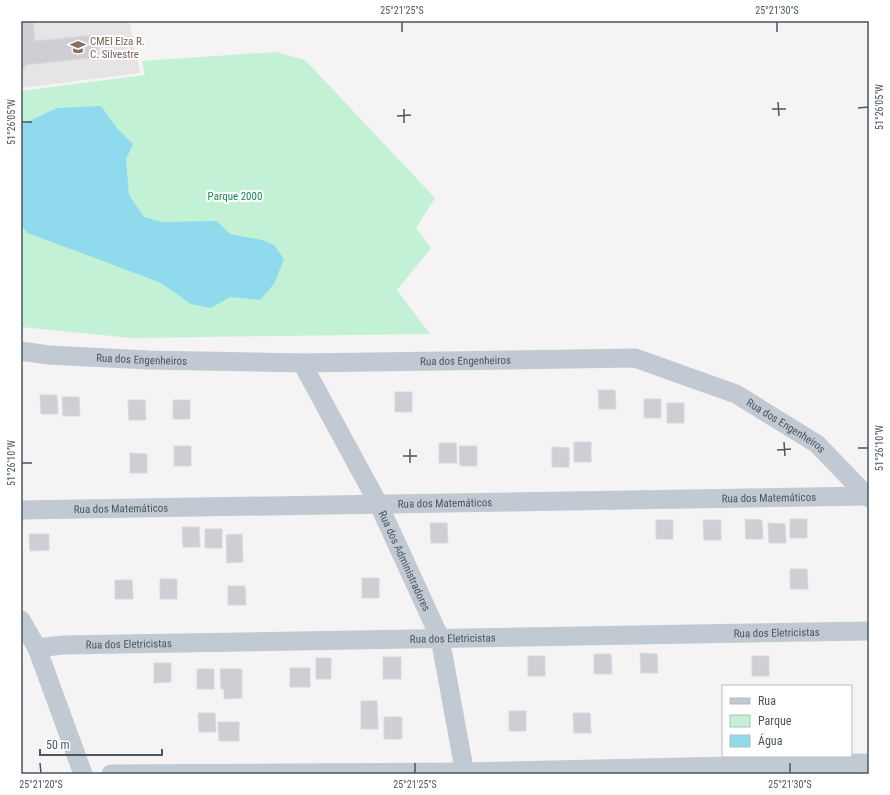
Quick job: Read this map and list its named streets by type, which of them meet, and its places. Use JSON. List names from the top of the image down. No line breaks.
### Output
{"streets":{"street":["Rua dos Engenheiros","Rua dos Matemáticos","Rua dos Administradores","Rua dos Eletricistas"]},"crossings":[["Rua dos Engenheiros","Rua dos Matemáticos"],["Rua dos Engenheiros","Rua dos Administradores"],["Rua dos Matemáticos","Rua dos Administradores"],["Rua dos Administradores","Rua dos Eletricistas"]],"parks":["Parque 2000"],"places":{"school or university":["CMEI Elza R. C. Silvestre"]},"legend":["Rua","Parque","Água"],"scale_bar":"50 m","coordinates":["25°21'25\"S","25°21'30\"S","51°26'05\"W","51°26'10\"W","25°21'20\"S"]}
